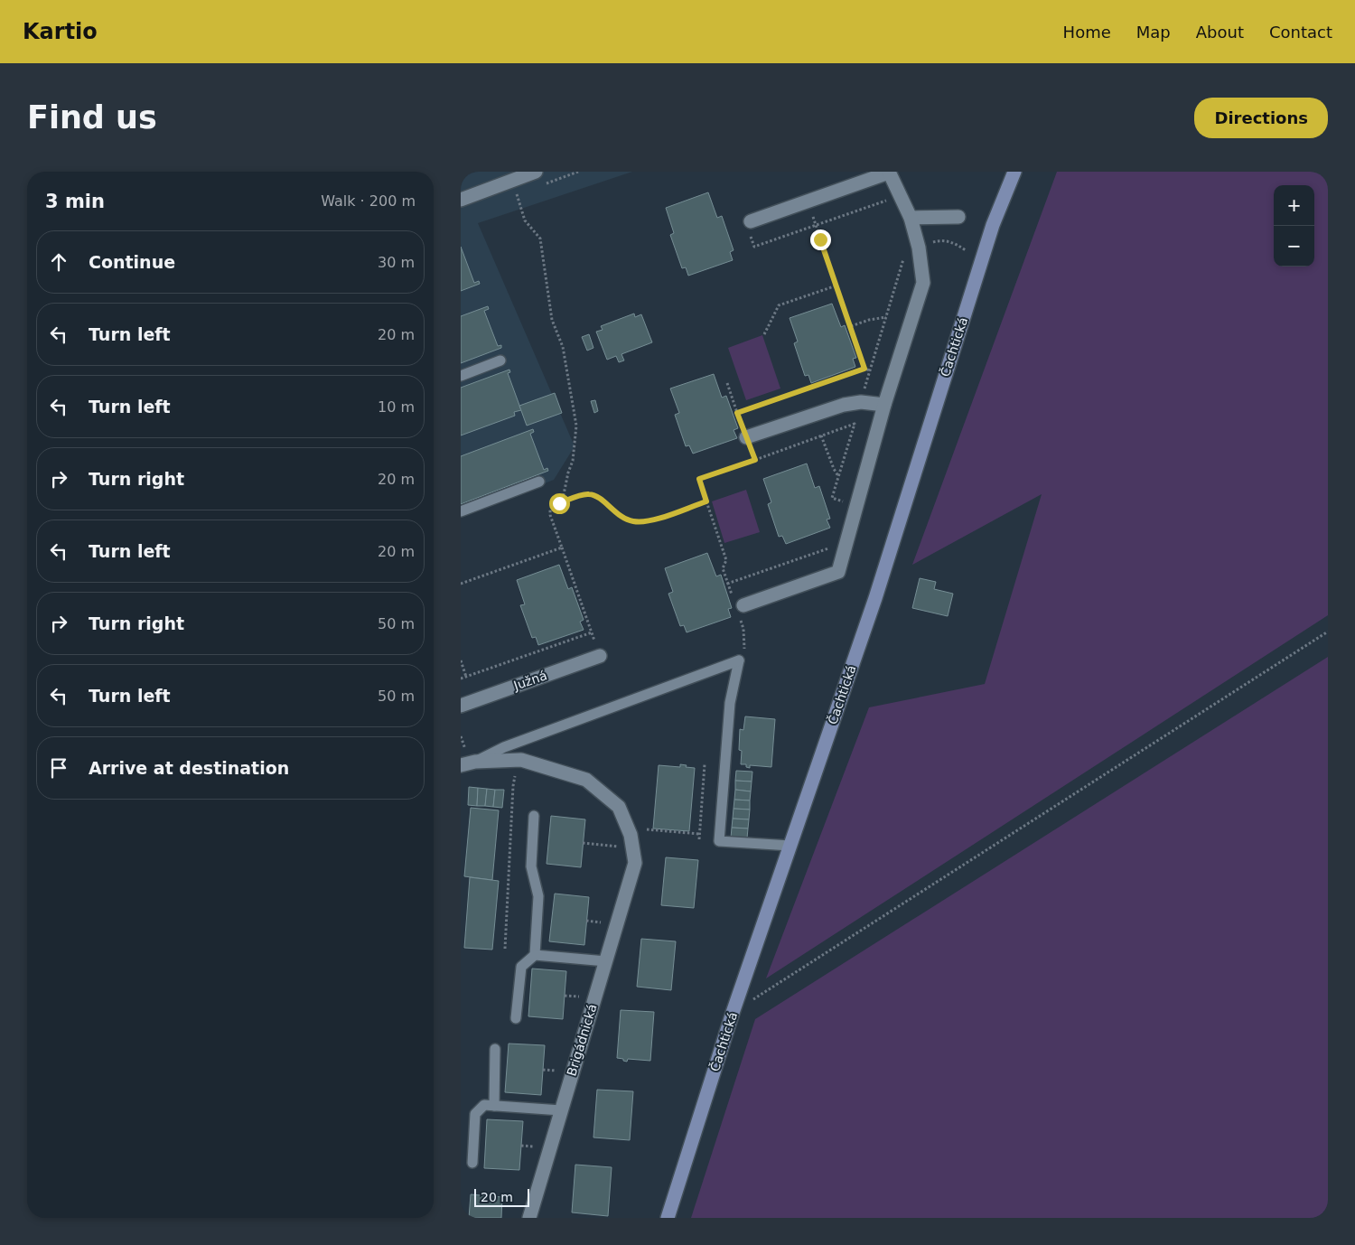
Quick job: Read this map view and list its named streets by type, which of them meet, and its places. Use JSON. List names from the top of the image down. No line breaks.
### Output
{"streets":{"main road":["Čachtická"],"street":["Južná","Brigádnická"]},"scale_bar":"20 m","page":{"header":"Kartio","nav":["Home","Map","About","Contact"],"buttons":"Directions","title":"Find us","heading":["3 min","Walk · 200 m"],"map_buttons":["+","−"],"list":[["Continue","30 m"],["Turn left","20 m"],["Turn left","10 m"],["Turn right","20 m"],["Turn left","20 m"],["Turn right","50 m"],["Turn left","50 m"],"Arrive at destination"],"scale":"20 m"}}
